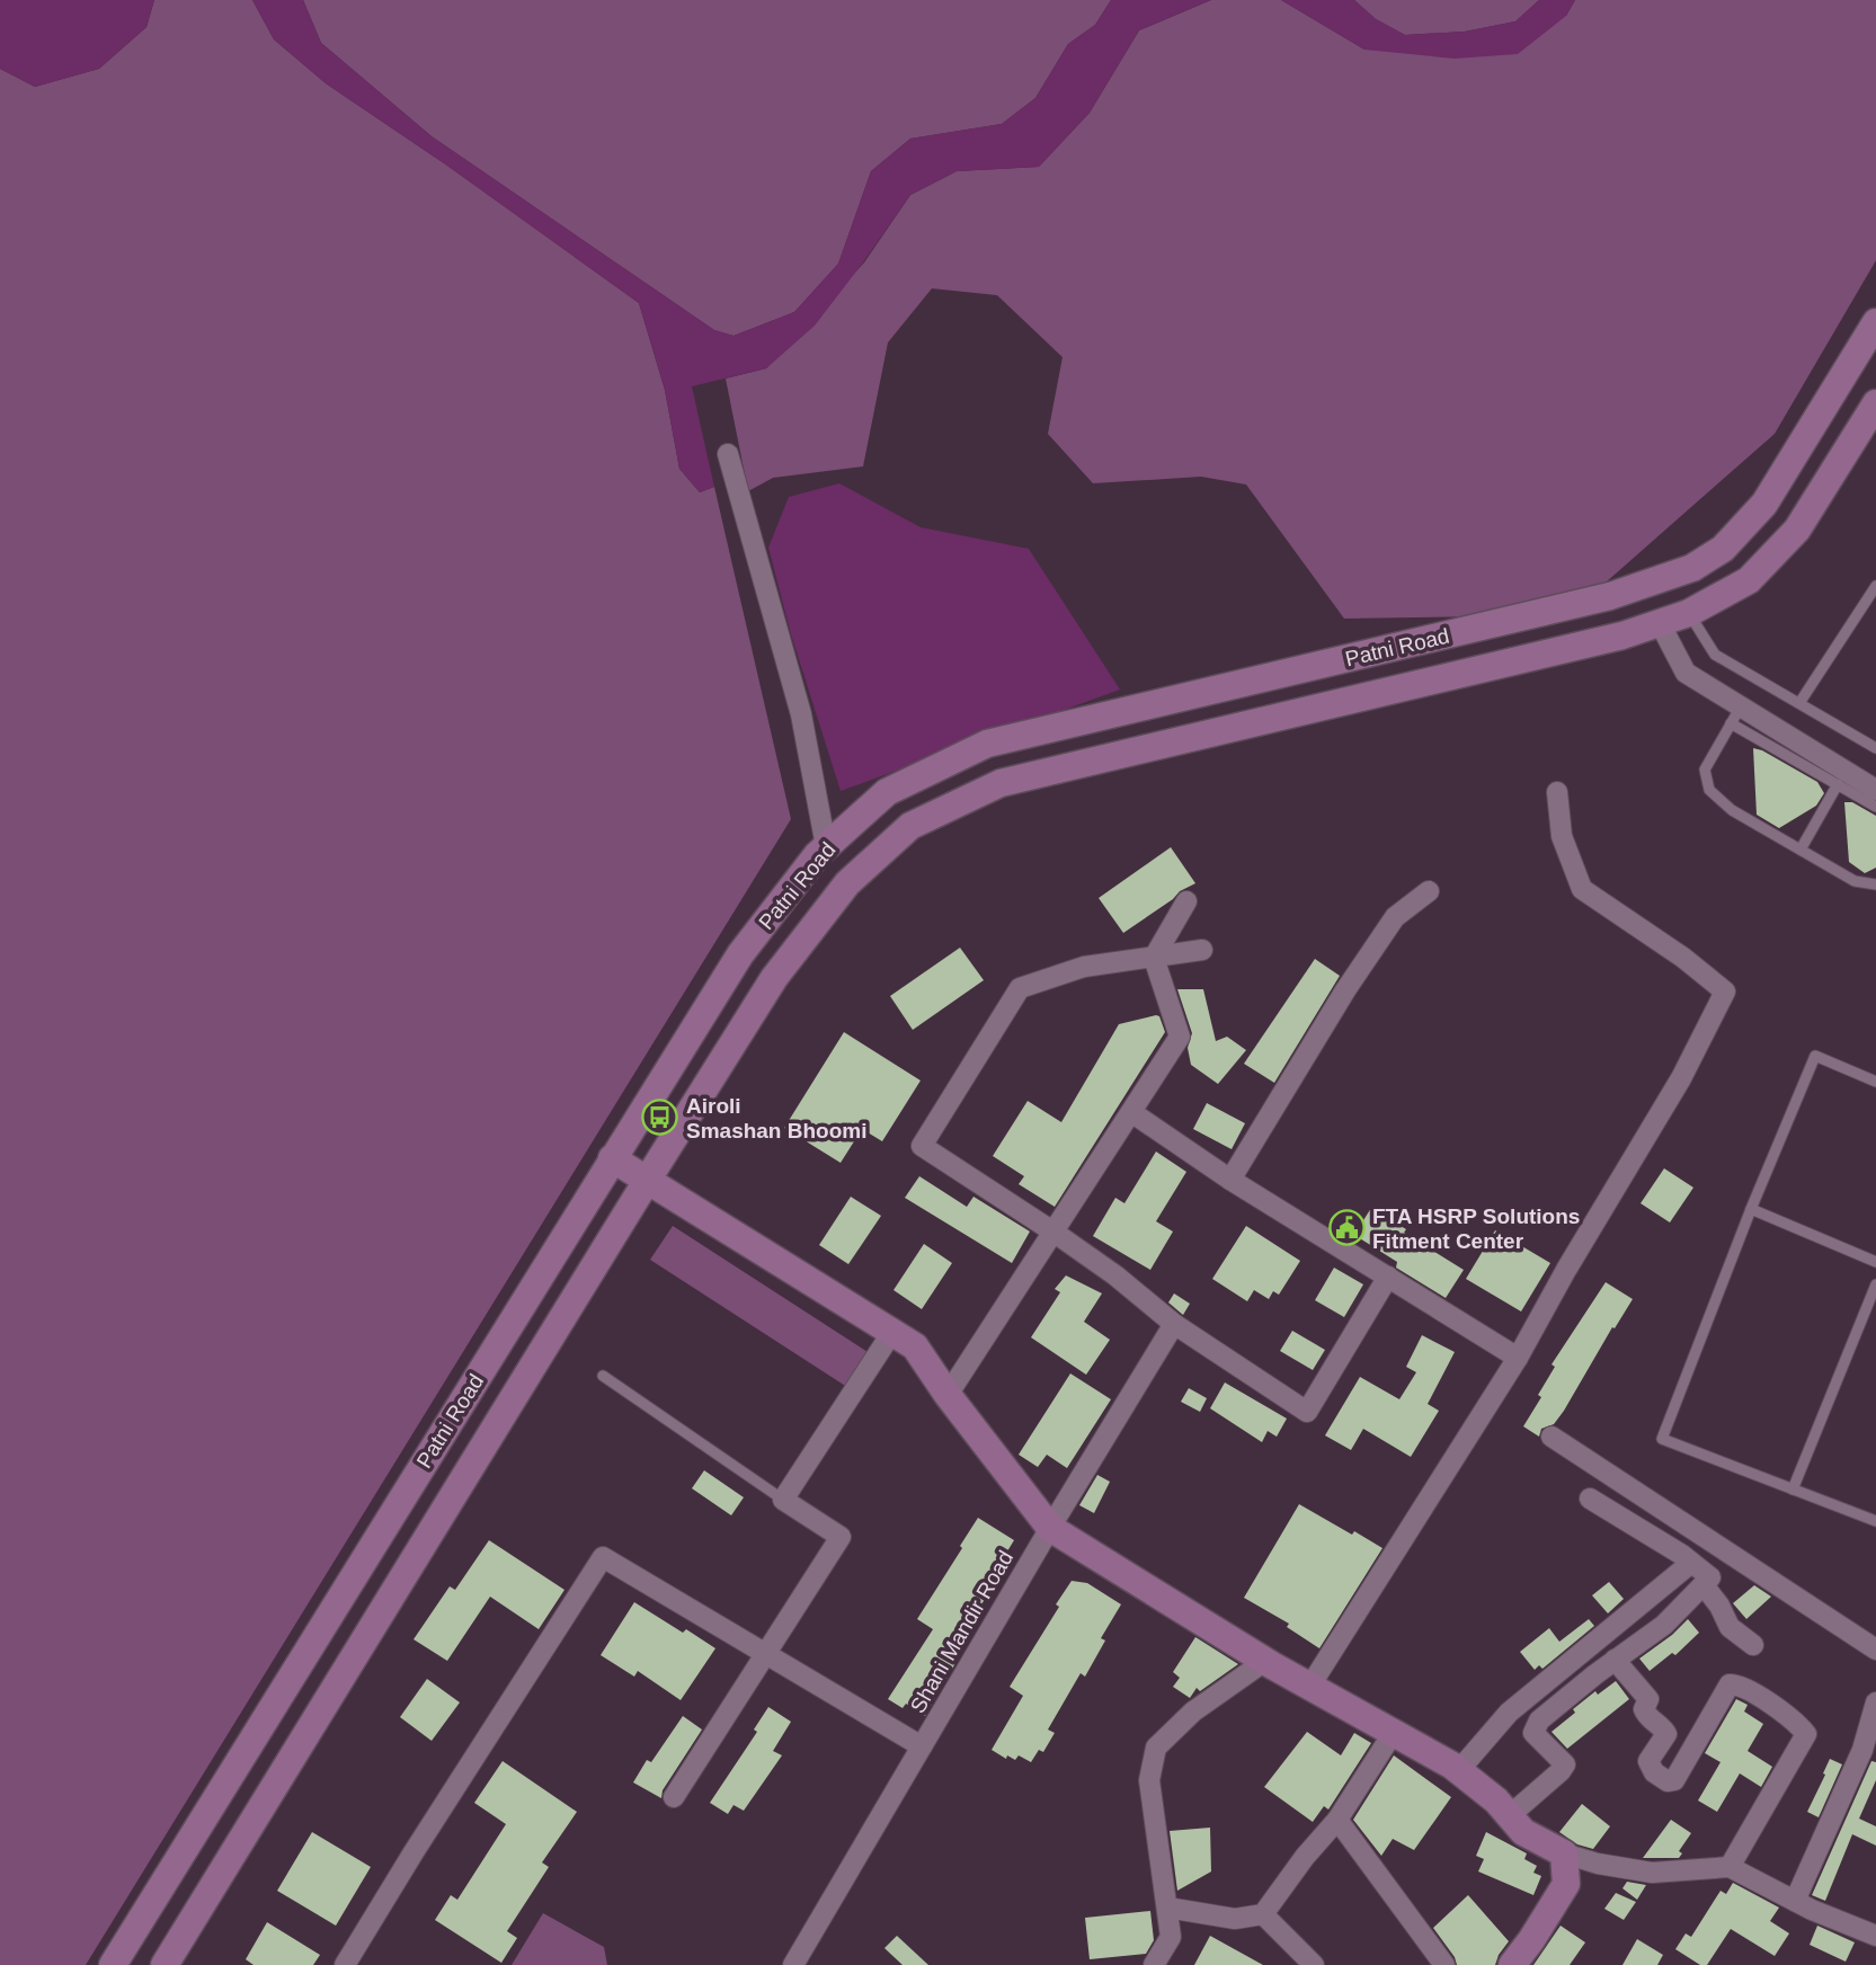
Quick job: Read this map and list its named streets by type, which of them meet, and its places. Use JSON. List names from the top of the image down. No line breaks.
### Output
{"streets":{"main road":["Patni Road"],"street":["Shani Mandir Road"]},"places":{"bus stop":["Airoli Smashan Bhoomi"],"public building":["FTA HSRP Solutions Fitment Center"]}}
